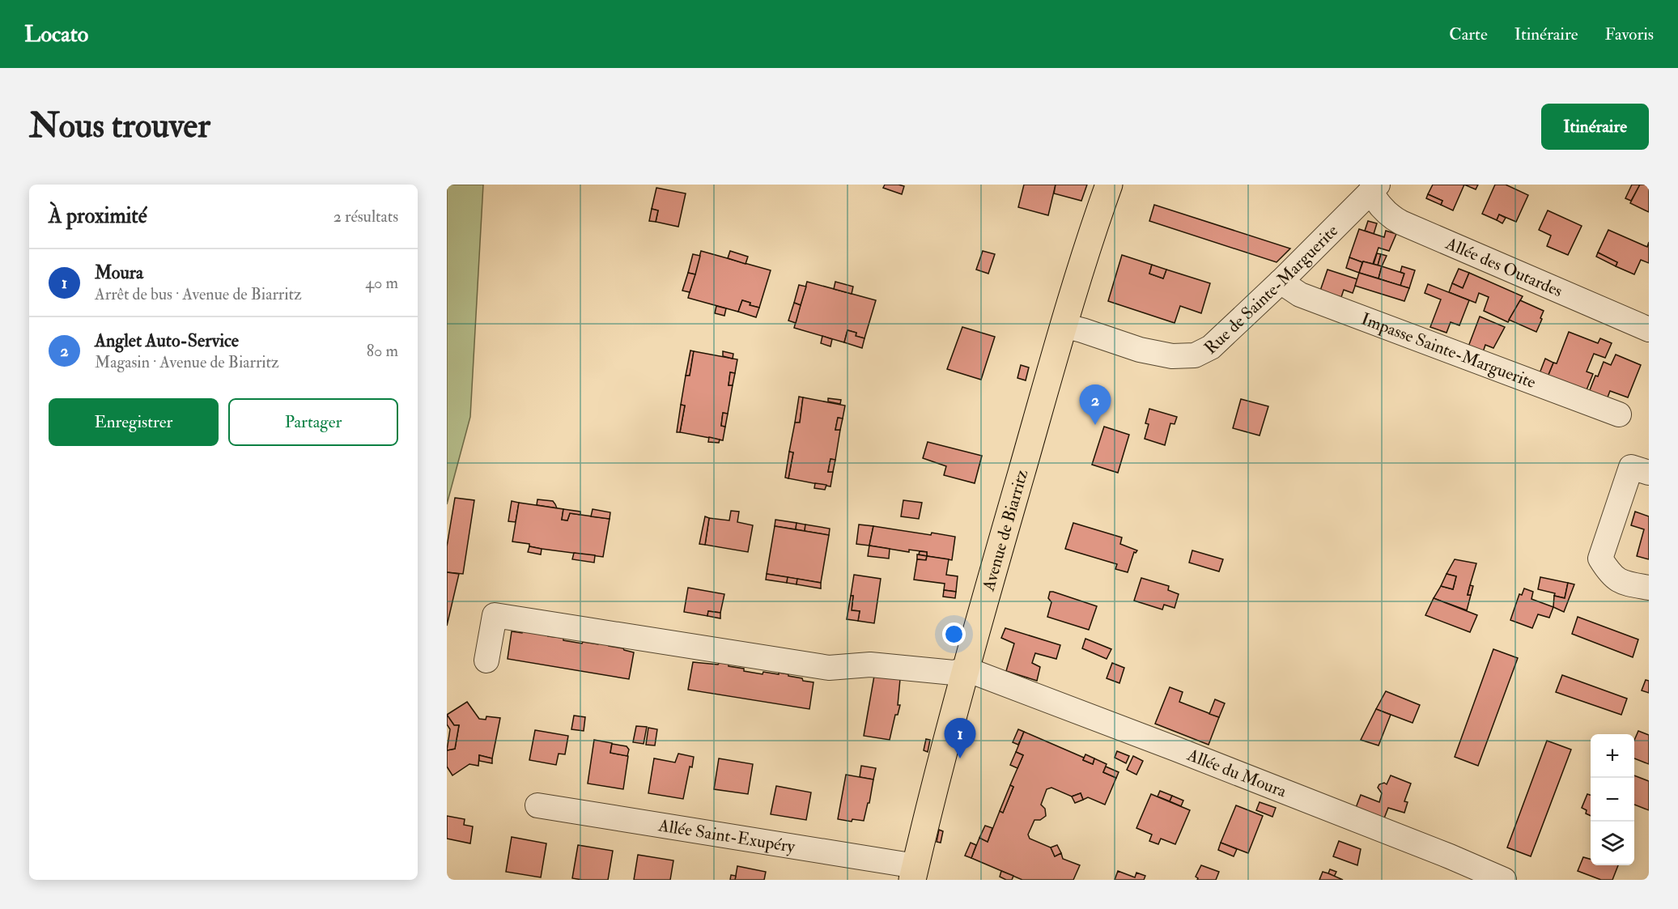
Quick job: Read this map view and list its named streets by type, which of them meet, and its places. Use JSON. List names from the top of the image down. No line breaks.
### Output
{"streets":{"main road":["Avenue de Biarritz"],"street":["Allée des Outardes","Rue de Sainte-Marguerite","Impasse Sainte-Marguerite","Allée du Moura","Allée Saint-Exupéry"]},"crossings":[["Allée des Outardes","Rue de Sainte-Marguerite"],["Rue de Sainte-Marguerite","Impasse Sainte-Marguerite"],["Rue de Sainte-Marguerite","Avenue de Biarritz"],["Avenue de Biarritz","Allée du Moura"],["Avenue de Biarritz","Allée Saint-Exupéry"]],"page":{"header":"Locato","nav":["Carte","Itinéraire","Favoris"],"buttons":["Itinéraire",["Enregistrer","Partager"]],"title":"Nous trouver","heading":["À proximité","2 résultats"],"list":[{"mark":"1","name":"Moura","note":"Arrêt de bus · Avenue de Biarritz","value":"40 m"},{"mark":"2","name":"Anglet Auto-Service","note":"Magasin · Avenue de Biarritz","value":"80 m"}],"pins":["2","1"],"map_buttons":["+","−"]}}
